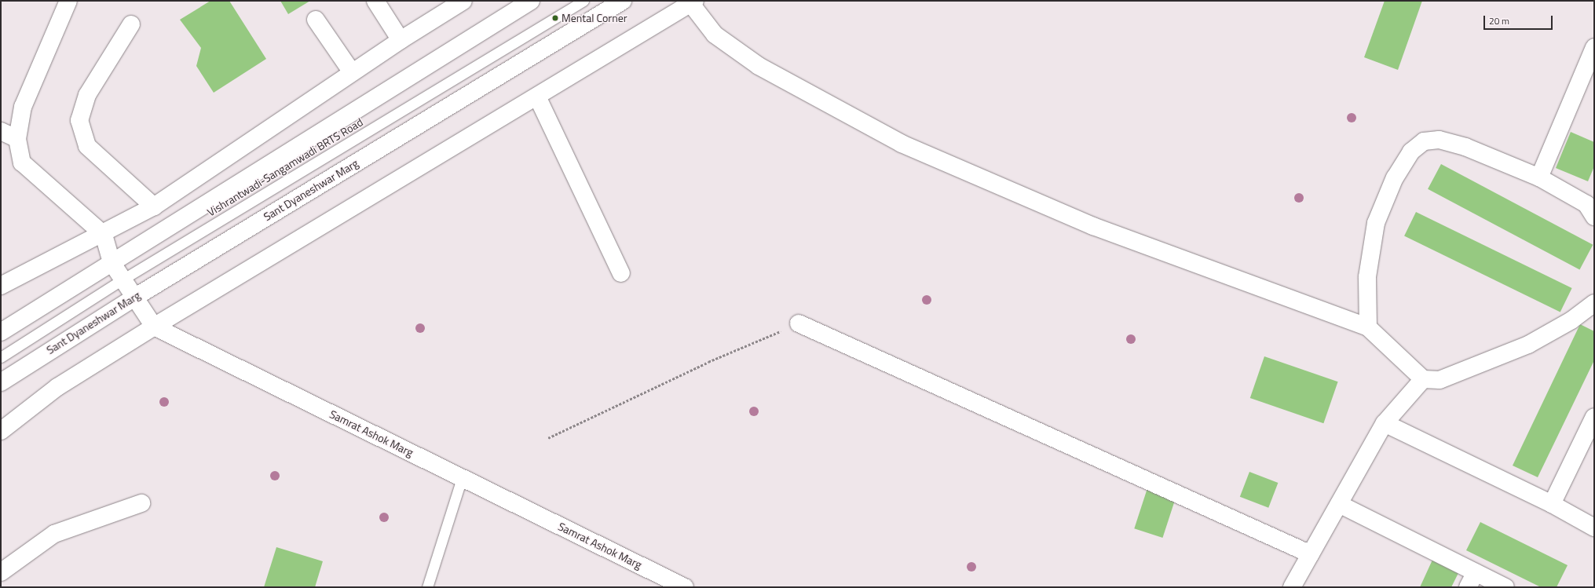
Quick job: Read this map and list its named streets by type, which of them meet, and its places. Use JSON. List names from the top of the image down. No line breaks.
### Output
{"streets":{"street":["Sant Dyaneshwar Marg","Samrat Ashok Marg"],"lane":["Vishrantwadi-Sangamwadi BRTS Road"]},"crossings":[["Vishrantwadi-Sangamwadi BRTS Road","Samrat Ashok Marg"],["Sant Dyaneshwar Marg","Samrat Ashok Marg"]],"places":["Mental Corner"],"scale_bar":"20 m"}
